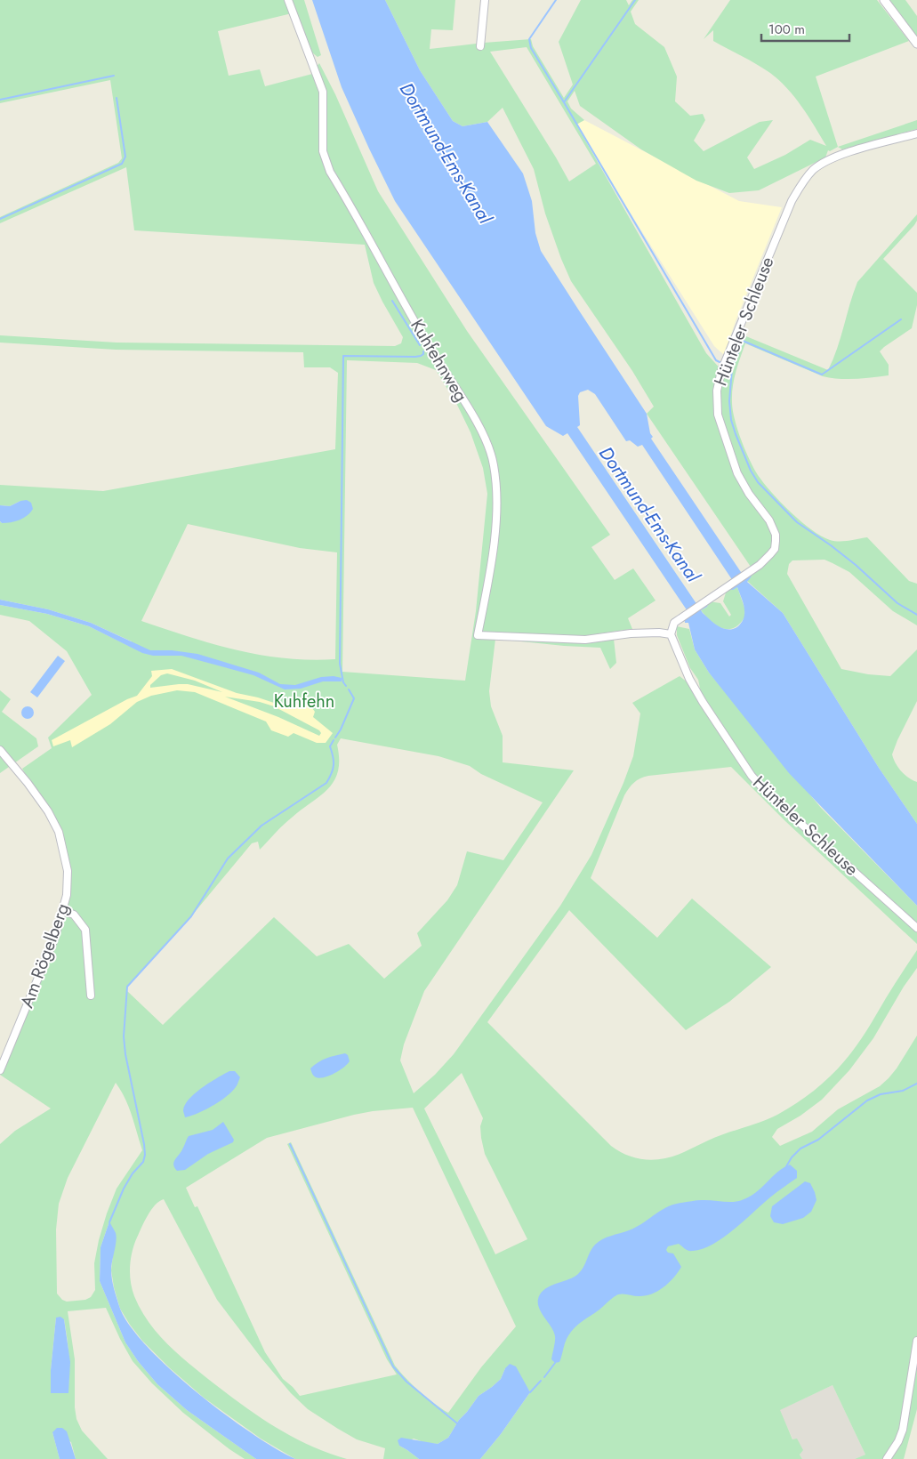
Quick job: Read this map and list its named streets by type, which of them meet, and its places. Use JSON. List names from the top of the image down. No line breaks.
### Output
{"streets":{"street":["Hünteler Schleuse","Kuhfehnweg","Am Rögelberg"]},"crossings":[["Hünteler Schleuse","Kuhfehnweg"]],"water":["Dortmund-Ems-Kanal"],"parks":["Kuhfehn"],"scale_bar":"100 m"}
